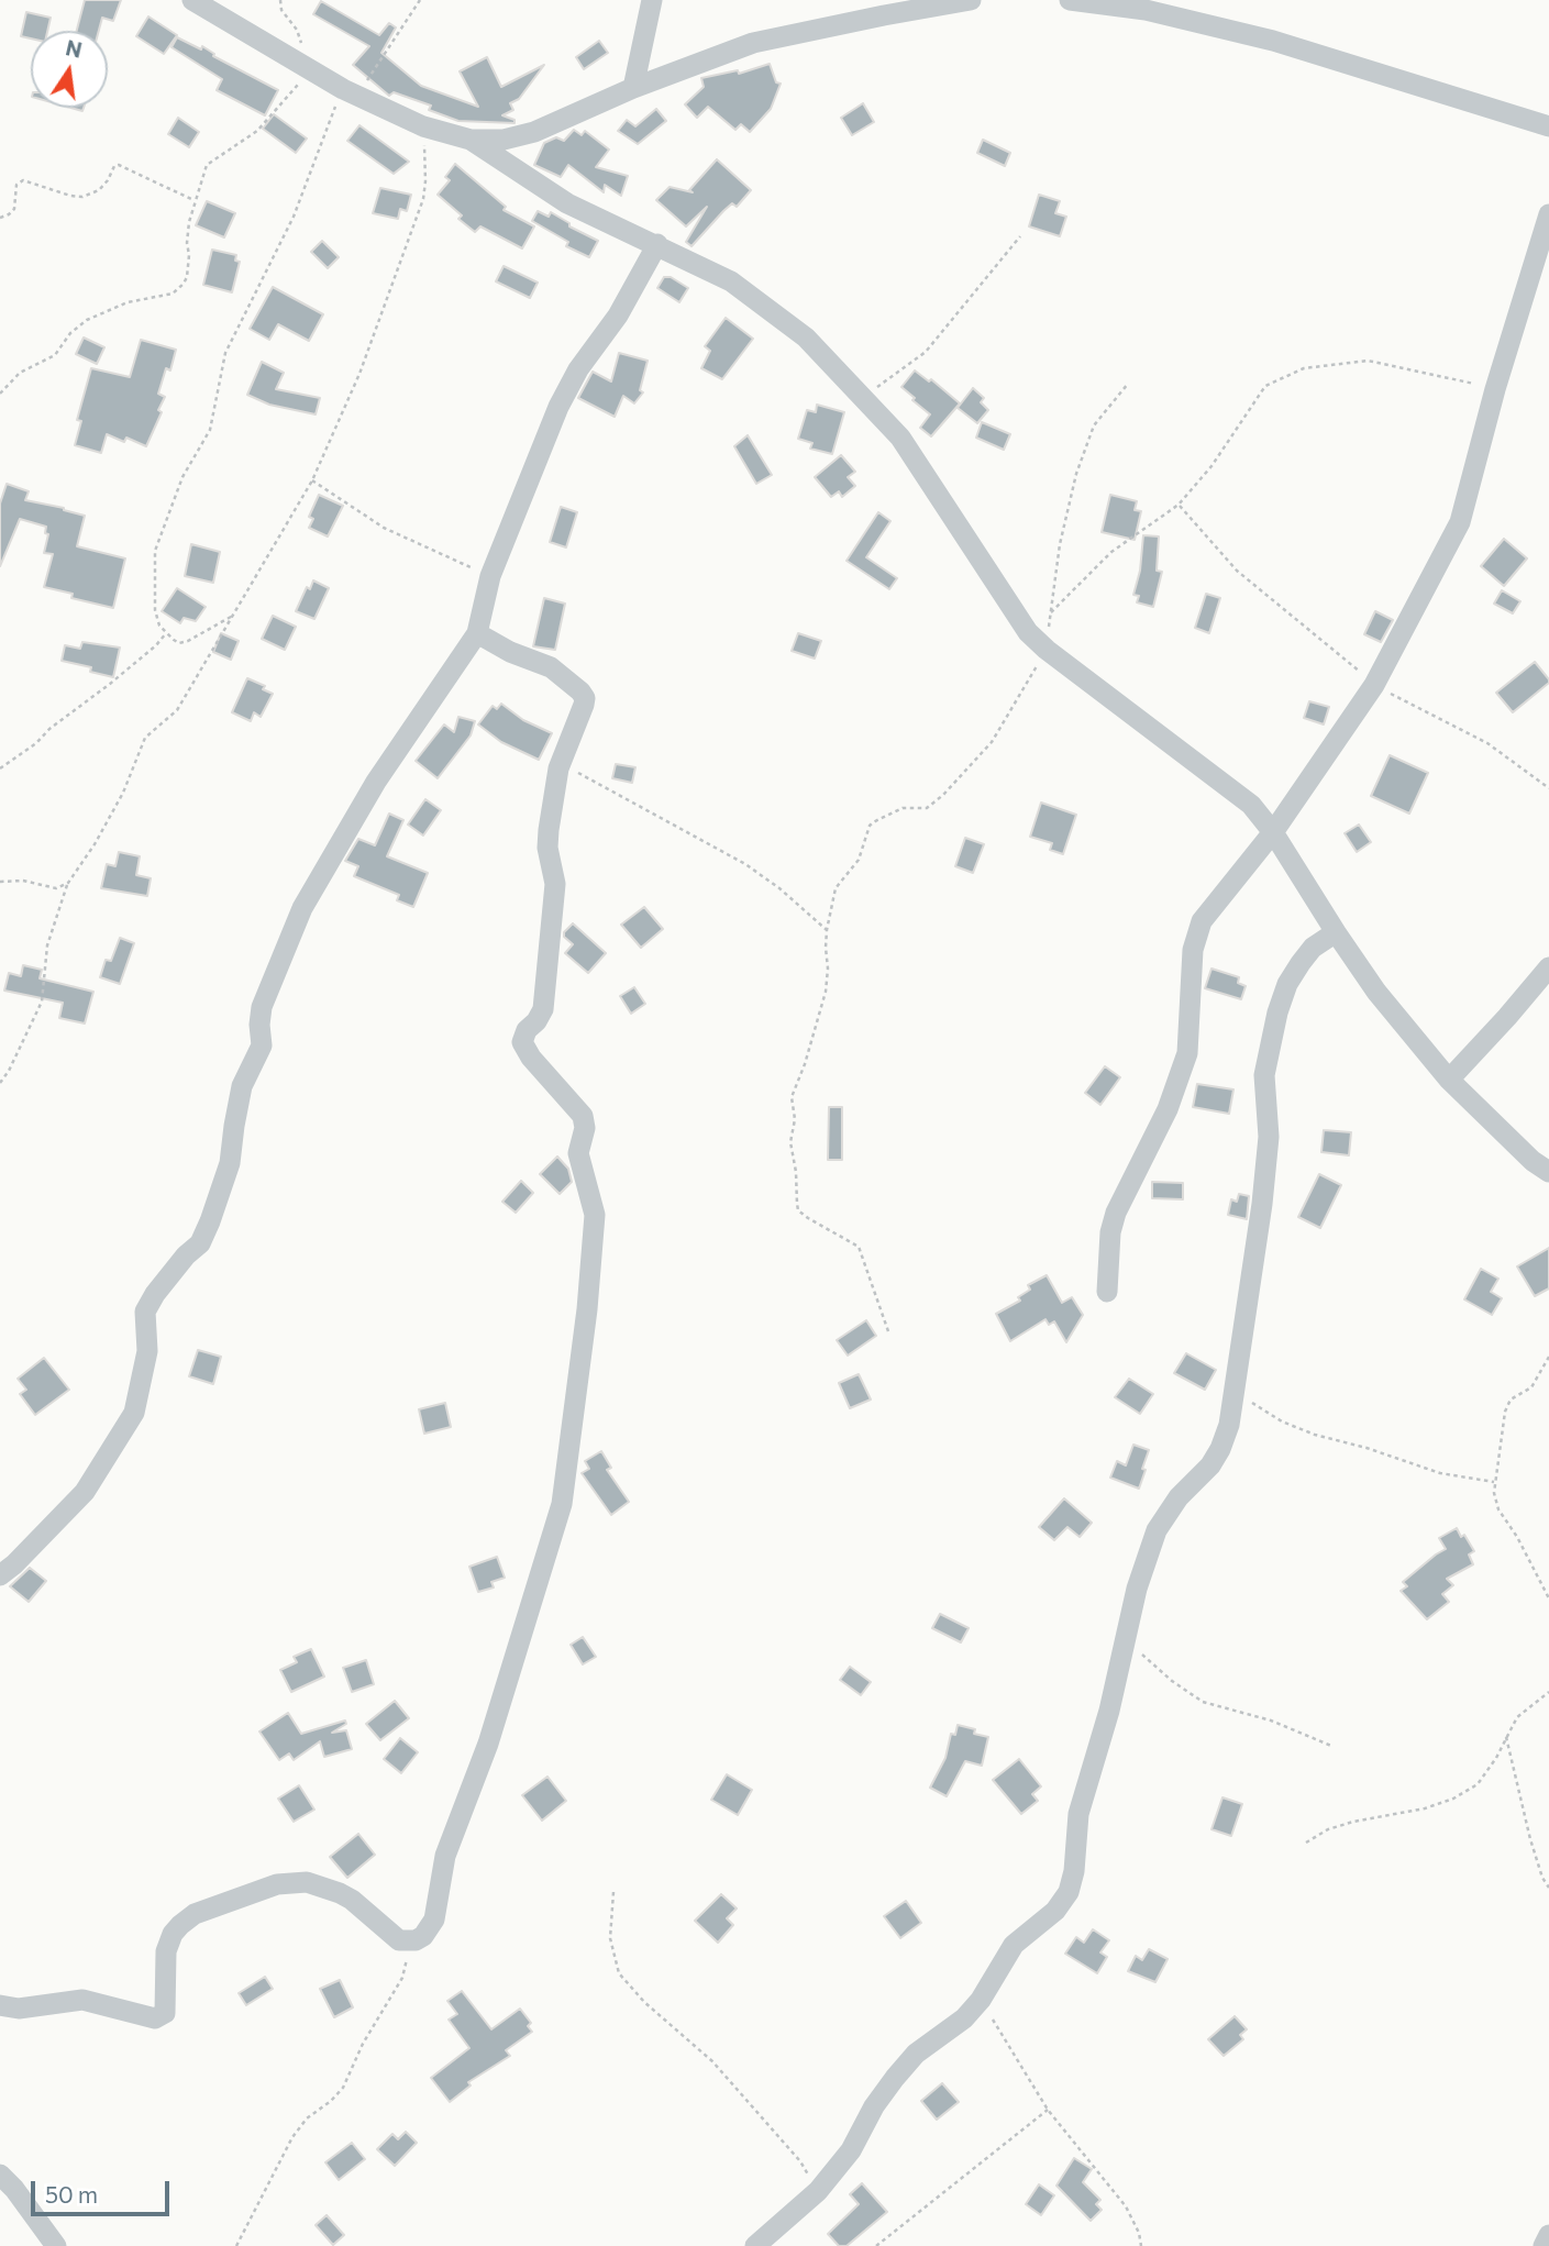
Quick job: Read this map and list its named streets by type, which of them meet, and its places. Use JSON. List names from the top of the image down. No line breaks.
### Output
{"scale_bar":"50 m","north":"top"}
